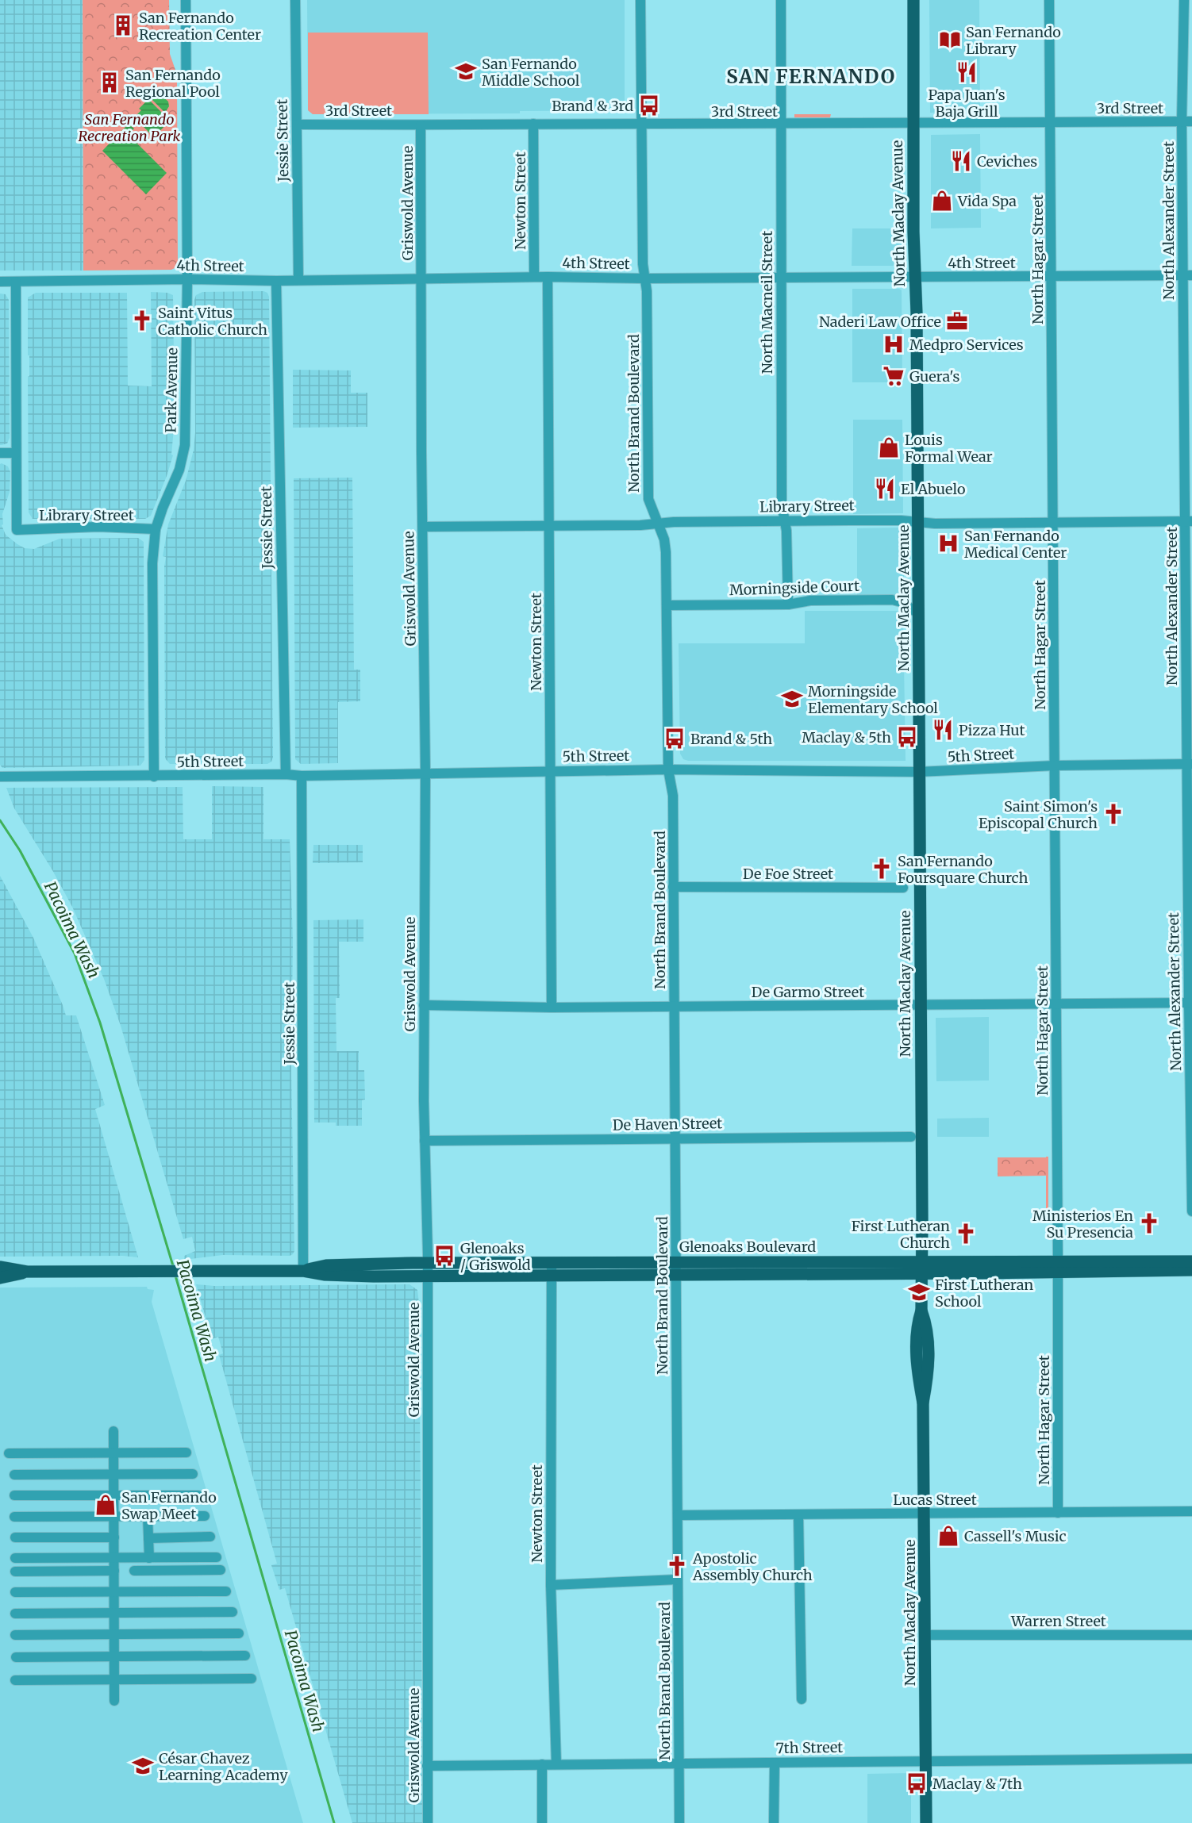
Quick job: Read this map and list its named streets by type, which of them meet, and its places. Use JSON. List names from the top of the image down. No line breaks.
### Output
{"streets":{"main road":["North Maclay Avenue","Glenoaks Boulevard"],"street":["3rd Street","Jessie Street","Newton Street","Griswold Avenue","North Alexander Street","North Hagar Street","4th Street","North Macneil Street","Park Avenue","North Brand Boulevard","Library Street","Morningside Court","5th Street","De Foe Street","De Garmo Street","De Haven Street","Lucas Street","Warren Street","7th Street"]},"crossings":[["3rd Street","Jessie Street"],["3rd Street","Newton Street"],["3rd Street","Griswold Avenue"],["3rd Street","North Maclay Avenue"],["3rd Street","North Alexander Street"],["3rd Street","North Hagar Street"],["3rd Street","North Macneil Street"],["3rd Street","North Brand Boulevard"],["Jessie Street","4th Street"],["Jessie Street","5th Street"],["Jessie Street","Glenoaks Boulevard"],["Newton Street","4th Street"],["Newton Street","Library Street"],["Newton Street","5th Street"],["Newton Street","De Garmo Street"],["Newton Street","Glenoaks Boulevard"],["Newton Street","7th Street"],["Griswold Avenue","4th Street"],["Griswold Avenue","Library Street"],["Griswold Avenue","5th Street"],["Griswold Avenue","De Garmo Street"],["Griswold Avenue","De Haven Street"],["Griswold Avenue","Glenoaks Boulevard"],["Griswold Avenue","7th Street"],["North Maclay Avenue","4th Street"],["North Maclay Avenue","Library Street"],["North Maclay Avenue","Morningside Court"],["North Maclay Avenue","5th Street"],["North Maclay Avenue","De Garmo Street"],["North Maclay Avenue","Glenoaks Boulevard"],["North Maclay Avenue","Lucas Street"],["North Maclay Avenue","Warren Street"],["North Maclay Avenue","7th Street"],["North Alexander Street","4th Street"],["North Alexander Street","Library Street"],["North Alexander Street","5th Street"],["North Alexander Street","De Garmo Street"],["North Hagar Street","4th Street"],["North Hagar Street","Library Street"],["North Hagar Street","5th Street"],["North Hagar Street","De Garmo Street"],["North Hagar Street","Glenoaks Boulevard"],["North Hagar Street","Lucas Street"],["4th Street","North Macneil Street"],["4th Street","Park Avenue"],["4th Street","North Brand Boulevard"],["North Macneil Street","Library Street"],["North Macneil Street","Morningside Court"],["Park Avenue","Library Street"],["Park Avenue","5th Street"],["North Brand Boulevard","Library Street"],["North Brand Boulevard","Morningside Court"],["North Brand Boulevard","5th Street"],["North Brand Boulevard","De Foe Street"],["North Brand Boulevard","De Garmo Street"],["North Brand Boulevard","De Haven Street"],["North Brand Boulevard","Glenoaks Boulevard"],["North Brand Boulevard","Lucas Street"],["North Brand Boulevard","7th Street"]],"districts":["SAN FERNANDO"],"water":["Pacoima Wash"],"parks":["San Fernando Recreation Park"],"places":{"building":["San Fernando Recreation Center","San Fernando Regional Pool"],"library":["San Fernando Library"],"school or university":["San Fernando Middle School","Morningside Elementary School","First Lutheran School","César Chavez Learning Academy"],"restaurant":["Papa Juan's Baja Grill","Ceviches","El Abuelo","Pizza Hut"],"bus stop":["Brand & 3rd","Maclay & 5th","Brand & 5th","Glenoaks / Griswold","Maclay & 7th"],"shop":["Vida Spa","Louis Formal Wear","San Fernando Swap Meet","Cassell's Music"],"church":["Saint Vitus Catholic Church","Saint Simon's Episcopal Church","San Fernando Foursquare Church","Ministerios En Su Presencia","First Lutheran Church","Apostolic Assembly Church"],"office":["Naderi Law Office"],"hospital":["Medpro Services","San Fernando Medical Center"],"supermarket":["Guera's"]}}
